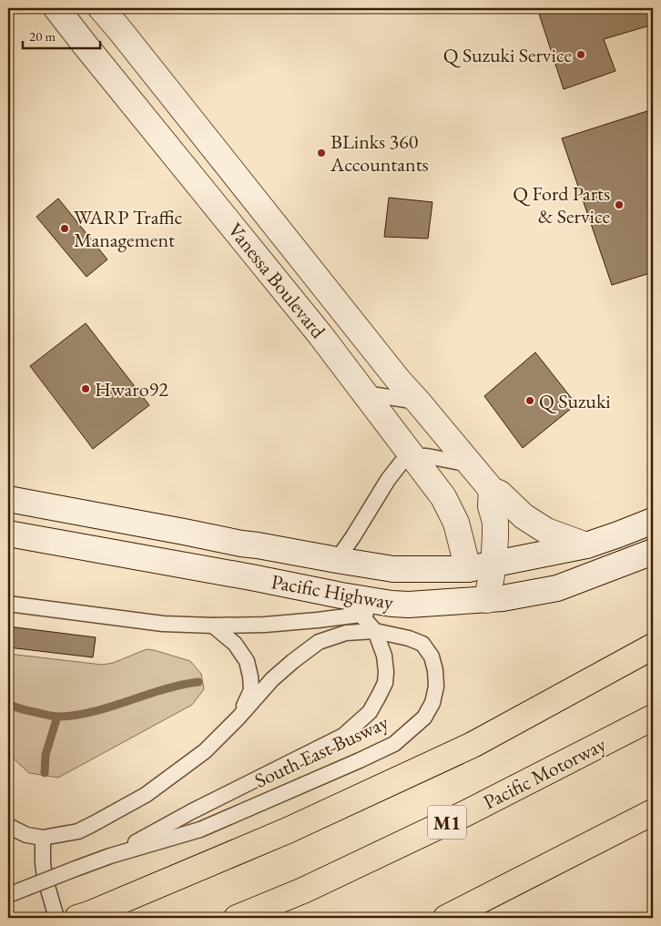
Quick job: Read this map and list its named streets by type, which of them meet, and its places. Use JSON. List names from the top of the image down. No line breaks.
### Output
{"streets":{"highway":["Pacific Motorway","M1"],"street":["Vanessa Boulevard","Pacific Highway"],"lane":["South East Busway"]},"crossings":[["Vanessa Boulevard","Pacific Highway"],["Pacific Highway","South East Busway"]],"places":["Q Suzuki Service","BLinks 360 Accountants","Q Ford Parts & Service","WARP Traffic Management","Hwaro92","Q Suzuki"],"scale_bar":"20 m"}
